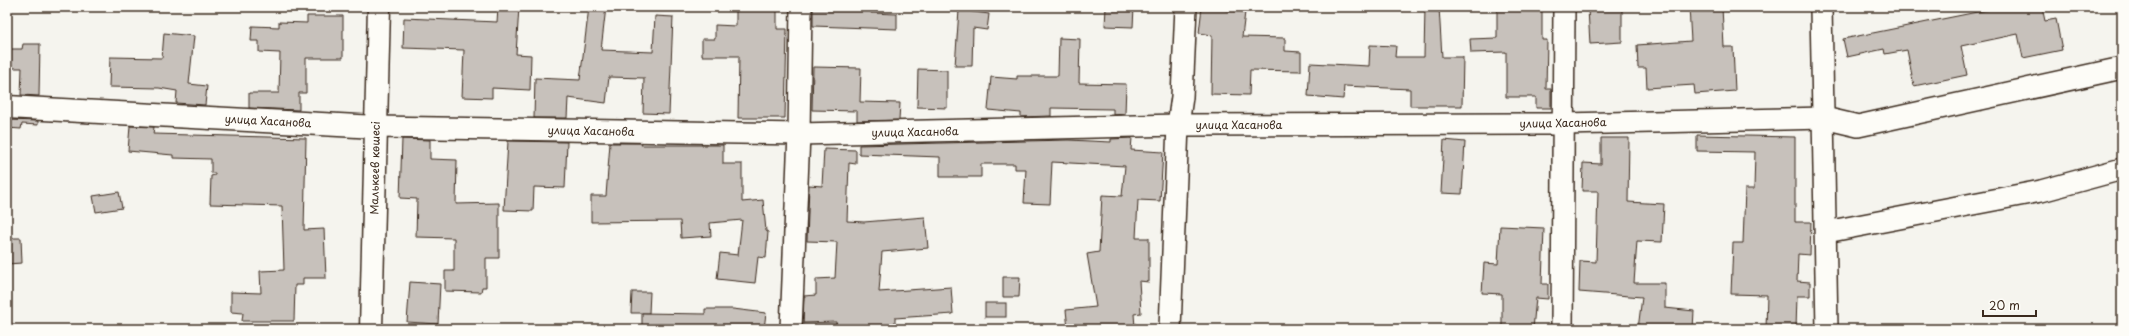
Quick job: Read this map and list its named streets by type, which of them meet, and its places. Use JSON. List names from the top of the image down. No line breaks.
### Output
{"streets":{"street":["улица Хасанова","Малькеев көшесі"]},"crossings":[["улица Хасанова","Малькеев көшесі"]],"scale_bar":"20 m"}
